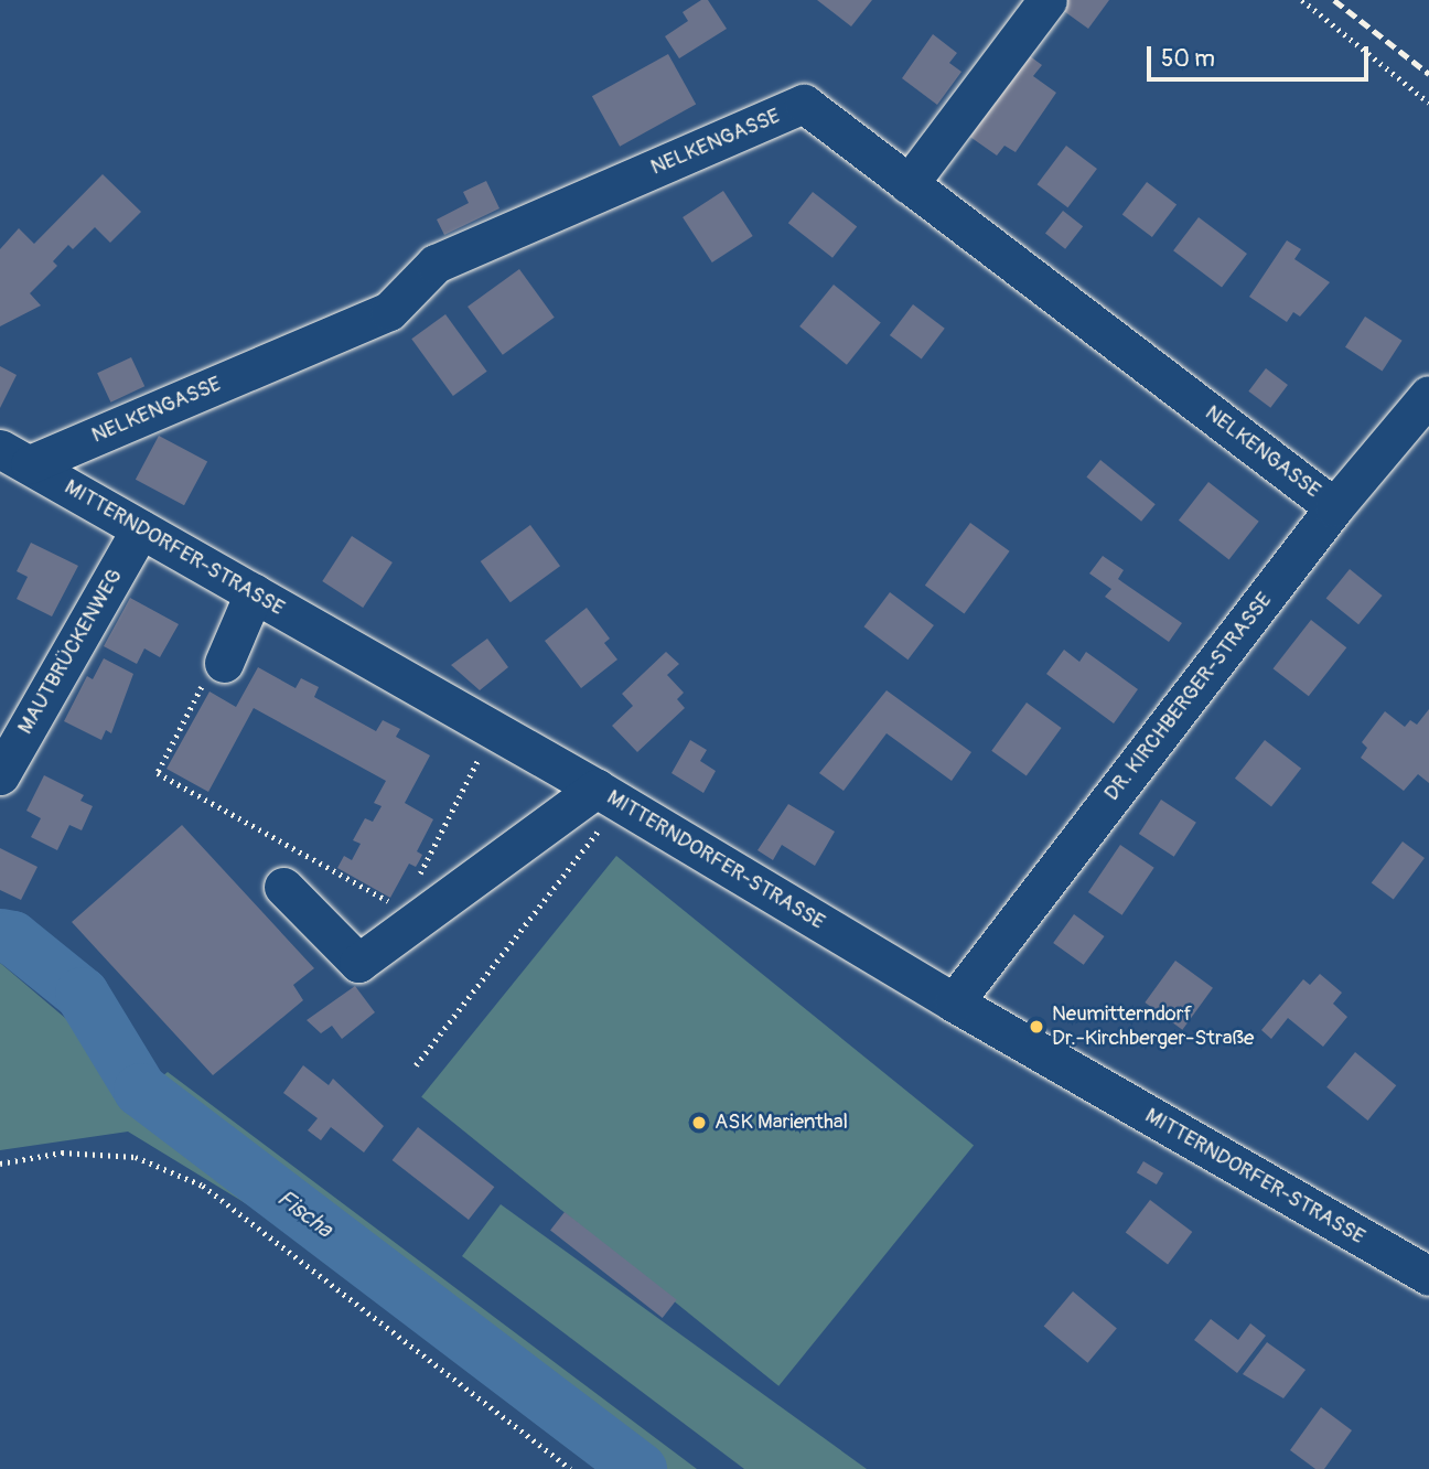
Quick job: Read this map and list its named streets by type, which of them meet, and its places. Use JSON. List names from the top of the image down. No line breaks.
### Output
{"streets":{"street":["NELKENGASSE","MITTERNDORFER-STRASSE","MAUTBRÜCKENWEG","DR. KIRCHBERGER-STRASSE"]},"crossings":[["NELKENGASSE","MITTERNDORFER-STRASSE"],["NELKENGASSE","DR. KIRCHBERGER-STRASSE"],["MITTERNDORFER-STRASSE","MAUTBRÜCKENWEG"],["MITTERNDORFER-STRASSE","DR. KIRCHBERGER-STRASSE"]],"water":["Fischa"],"places":["Neumitterndorf Dr.-Kirchberger-Straße","ASK Marienthal"],"scale_bar":"50 m"}
